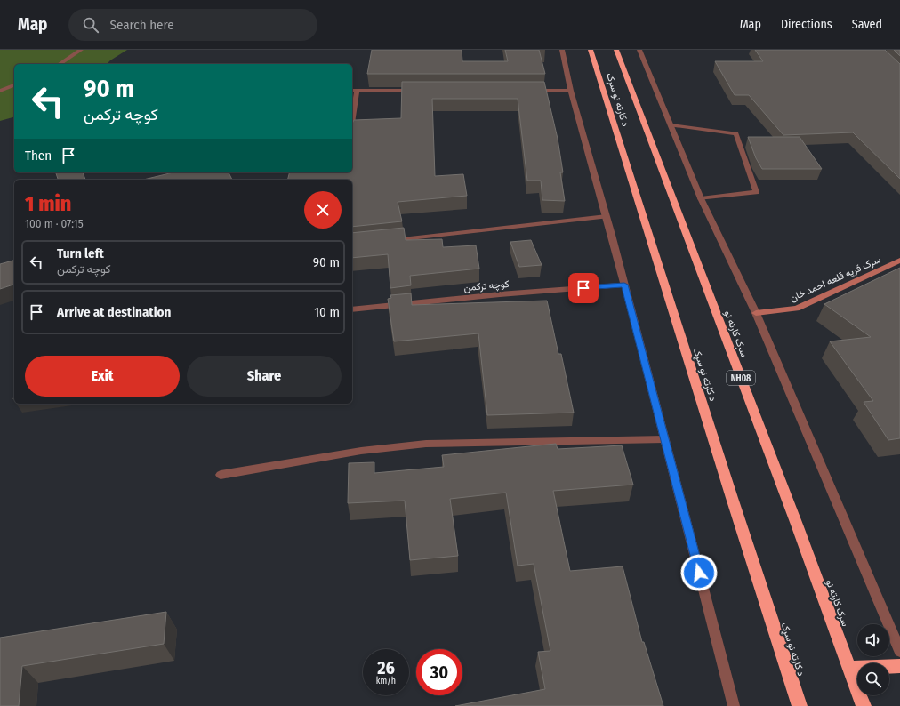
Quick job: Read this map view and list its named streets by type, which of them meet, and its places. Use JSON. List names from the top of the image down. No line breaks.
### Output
{"streets":{"highway":["د کارته نو سړک","سرک کارته نو","NH08"],"street":["سرک قریه قلعه احمد خان","کوچه ترکمن"]},"page":{"header":"Map","search":"Search here","nav":["Map","Directions","Saved"],"turn":["90 m","کوچه ترکمن"],"then":"Then","heading":["1 min","100 m · 07:15"],"list":[{"name":"Turn left","note":"کوچه ترکمن","value":"90 m"},{"name":"Arrive at destination","value":"10 m"}],"buttons":["Exit","Share"],"speed":"26 km/h","limit":"30"}}
